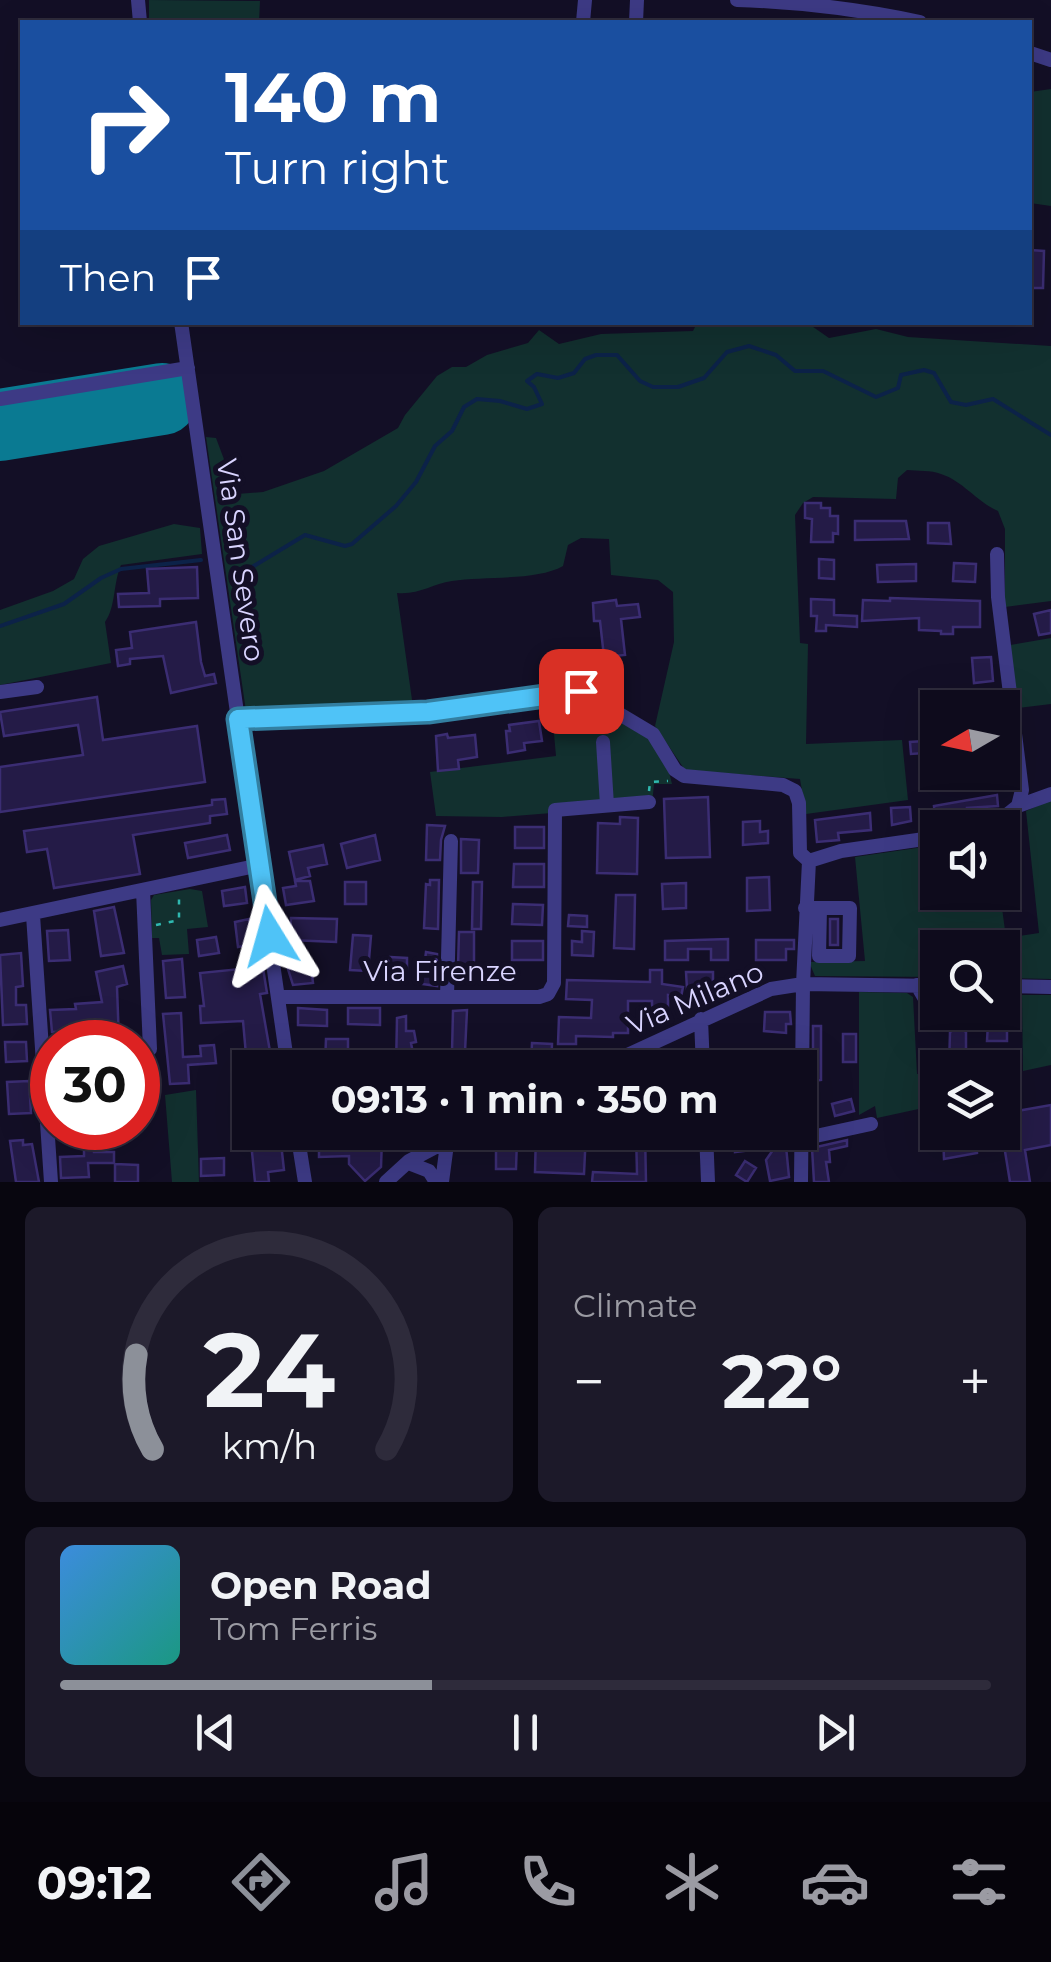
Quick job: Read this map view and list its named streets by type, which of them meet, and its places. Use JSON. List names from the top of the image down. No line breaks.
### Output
{"streets":{"street":["Via San Severo","Via Firenze","Via Milano"]},"crossings":[["Via San Severo","Via Firenze"]],"north":"left","page":{"turn":["140 m","Turn right"],"then":"Then","limit":"30","trip":"09:13 · 1 min · 350 m","tile":"Climate","heat":["−","22°","+"],"song":["Open Road","Tom Ferris"],"tabs":"09:12","gauge":["24","km/h"]}}
